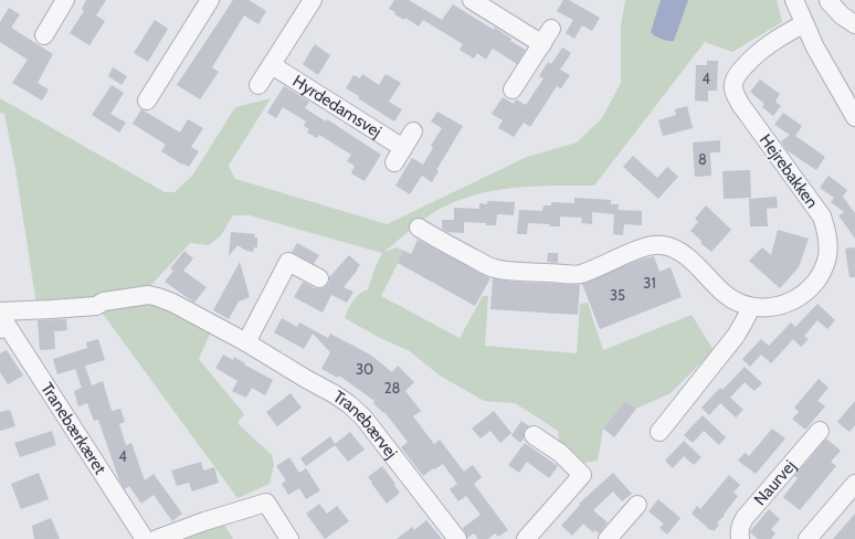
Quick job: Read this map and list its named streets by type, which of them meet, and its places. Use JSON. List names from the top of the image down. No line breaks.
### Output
{"streets":{"street":["Hyrdedamsvej","Hejrebakken","Tranebærvej","Tranebærkæret","Naurvej"]},"house_numbers":["4","8","31","35","30","28","4"]}
